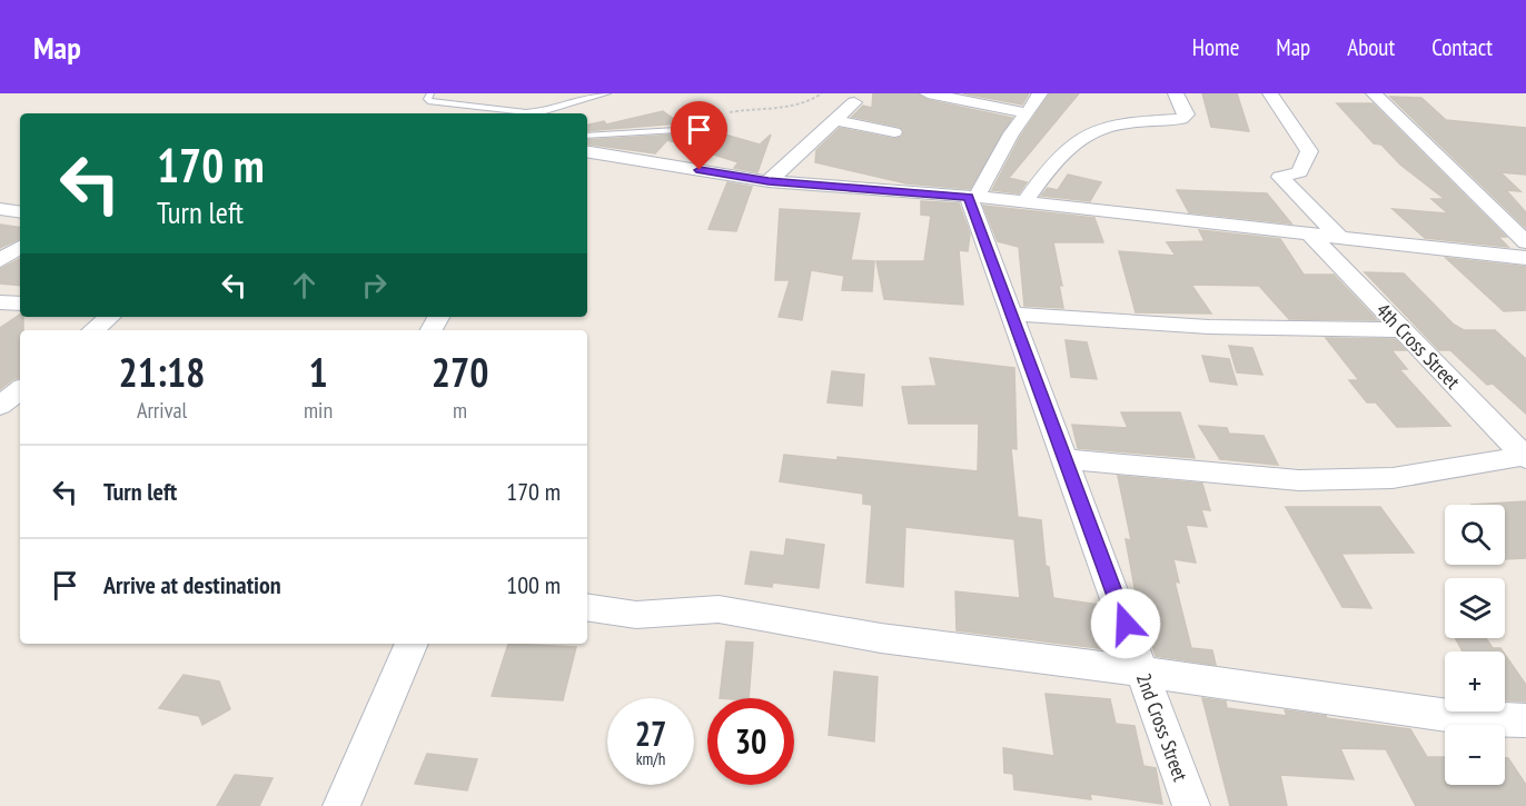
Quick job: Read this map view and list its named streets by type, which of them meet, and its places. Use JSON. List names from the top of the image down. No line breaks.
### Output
{"streets":{"street":["4th Cross Street","2nd Cross Street"]},"page":{"header":"Map","nav":["Home","Map","About","Contact"],"turn":["170 m","Turn left"],"eta":["21:18","Arrival","1","min","270","m"],"list":[{"name":"Turn left","value":"170 m"},{"name":"Arrive at destination","value":"100 m"}],"map_buttons":["+","−"],"speed":"27 km/h","limit":"30"}}
